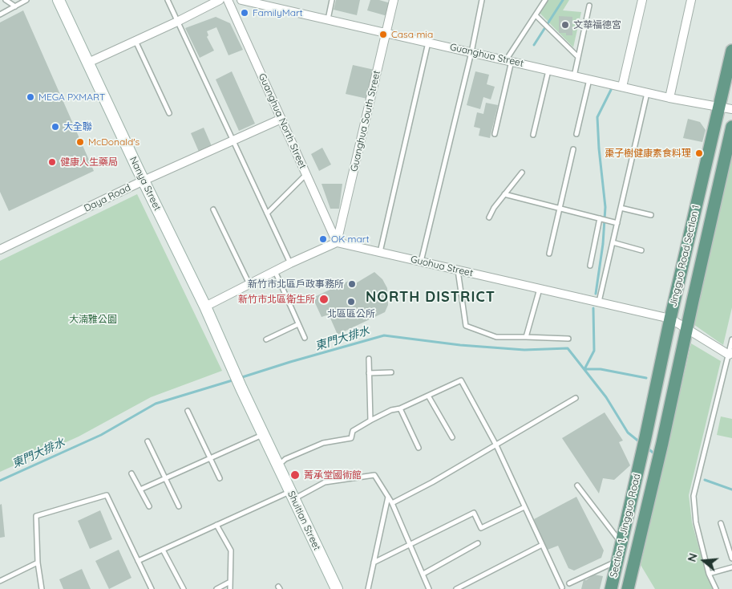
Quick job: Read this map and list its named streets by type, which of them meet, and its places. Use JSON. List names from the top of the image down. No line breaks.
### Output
{"streets":{"main road":["Jingguo Road Section 1","Section 1, Jingguo Road"],"street":["Guanghua Street","Guanghua North Street","Guanghua South Street","Nanya Street","Daya Road","Guohua Street","Shuitian Street"]},"crossings":[["Guanghua Street","Guanghua South Street"],["Guanghua Street","Jingguo Road Section 1"],["Guanghua North Street","Guanghua South Street"],["Guanghua North Street","Daya Road"],["Guanghua North Street","Guohua Street"],["Guanghua South Street","Guohua Street"],["Nanya Street","Daya Road"],["Nanya Street","Shuitian Street"],["Jingguo Road Section 1","Guohua Street"],["Jingguo Road Section 1","Section 1, Jingguo Road"]],"districts":["NORTH DISTRICT"],"water":["東門大排水"],"parks":["大湳雅公園"],"places":["FamilyMart","文華福德宮","Casa mia","MEGA PXMART","大全聯","McDonald's","棗子樹健康素食料理","健康人生藥局","OK mart","新竹市北區戶政事務所","新竹市北區衛生所","北區區公所","菁承堂國術館"],"north":"left"}
